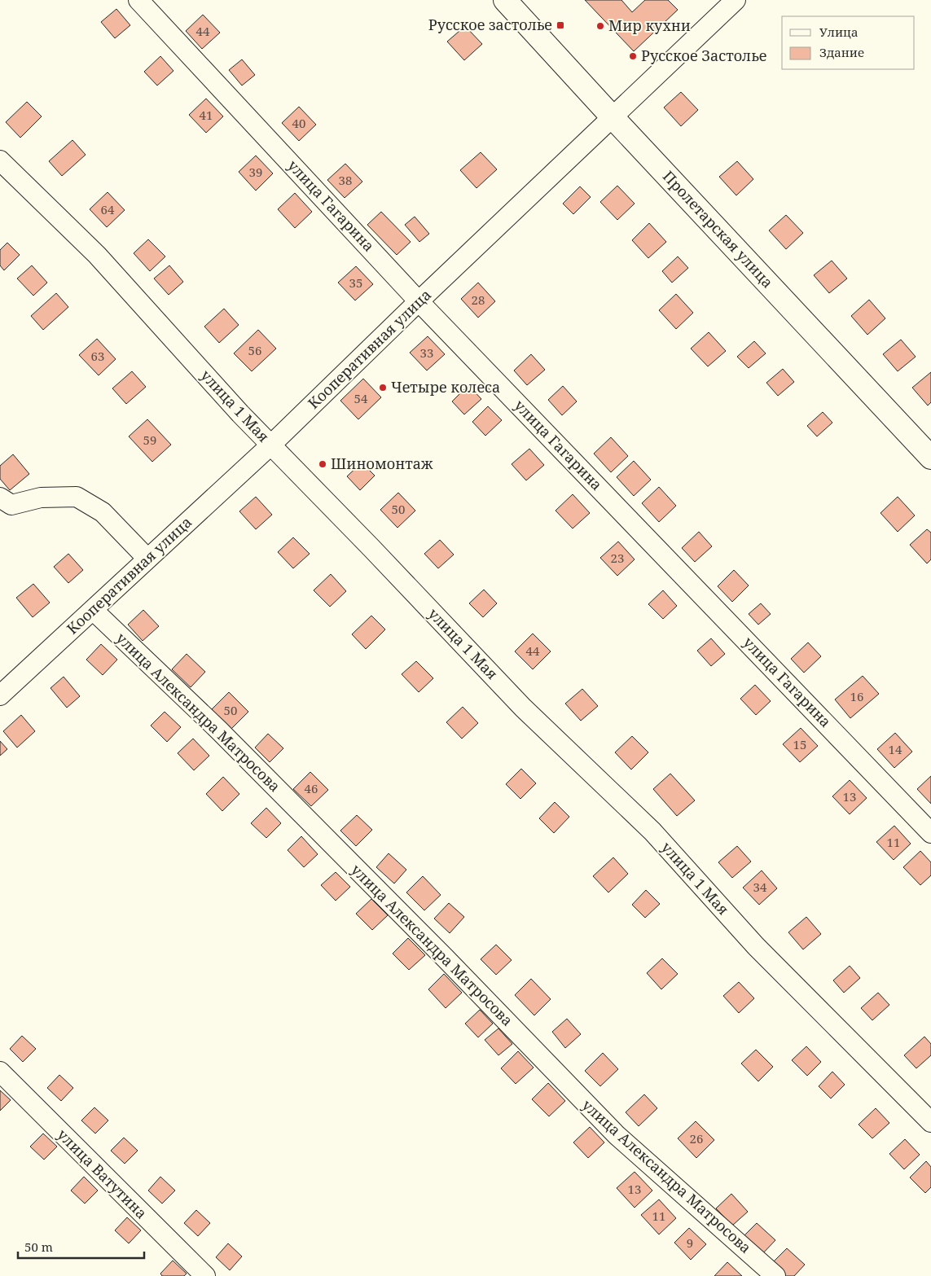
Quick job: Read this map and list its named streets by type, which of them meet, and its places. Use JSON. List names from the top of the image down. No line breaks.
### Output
{"streets":{"main road":["Пролетарская улица"],"street":["улица Гагарина","Кооперативная улица","улица 1 Мая","улица Александра Матросова","улица Ватутина"]},"crossings":[["улица Гагарина","Кооперативная улица"],["Пролетарская улица","Кооперативная улица"],["Кооперативная улица","улица 1 Мая"],["Кооперативная улица","улица Александра Матросова"]],"places":{"transit":["Русское застолье"],"other":["Мир кухни","Русское Застолье","Четыре колеса","Шиномонтаж"]},"house_numbers":["44","41","40","39","38","64","35","28","56","33","63","54","59","50","23","44","16","50","15","14","46","13","11","34","26","13","11","9"],"legend":["Улица","Здание"],"scale_bar":"50 m"}
